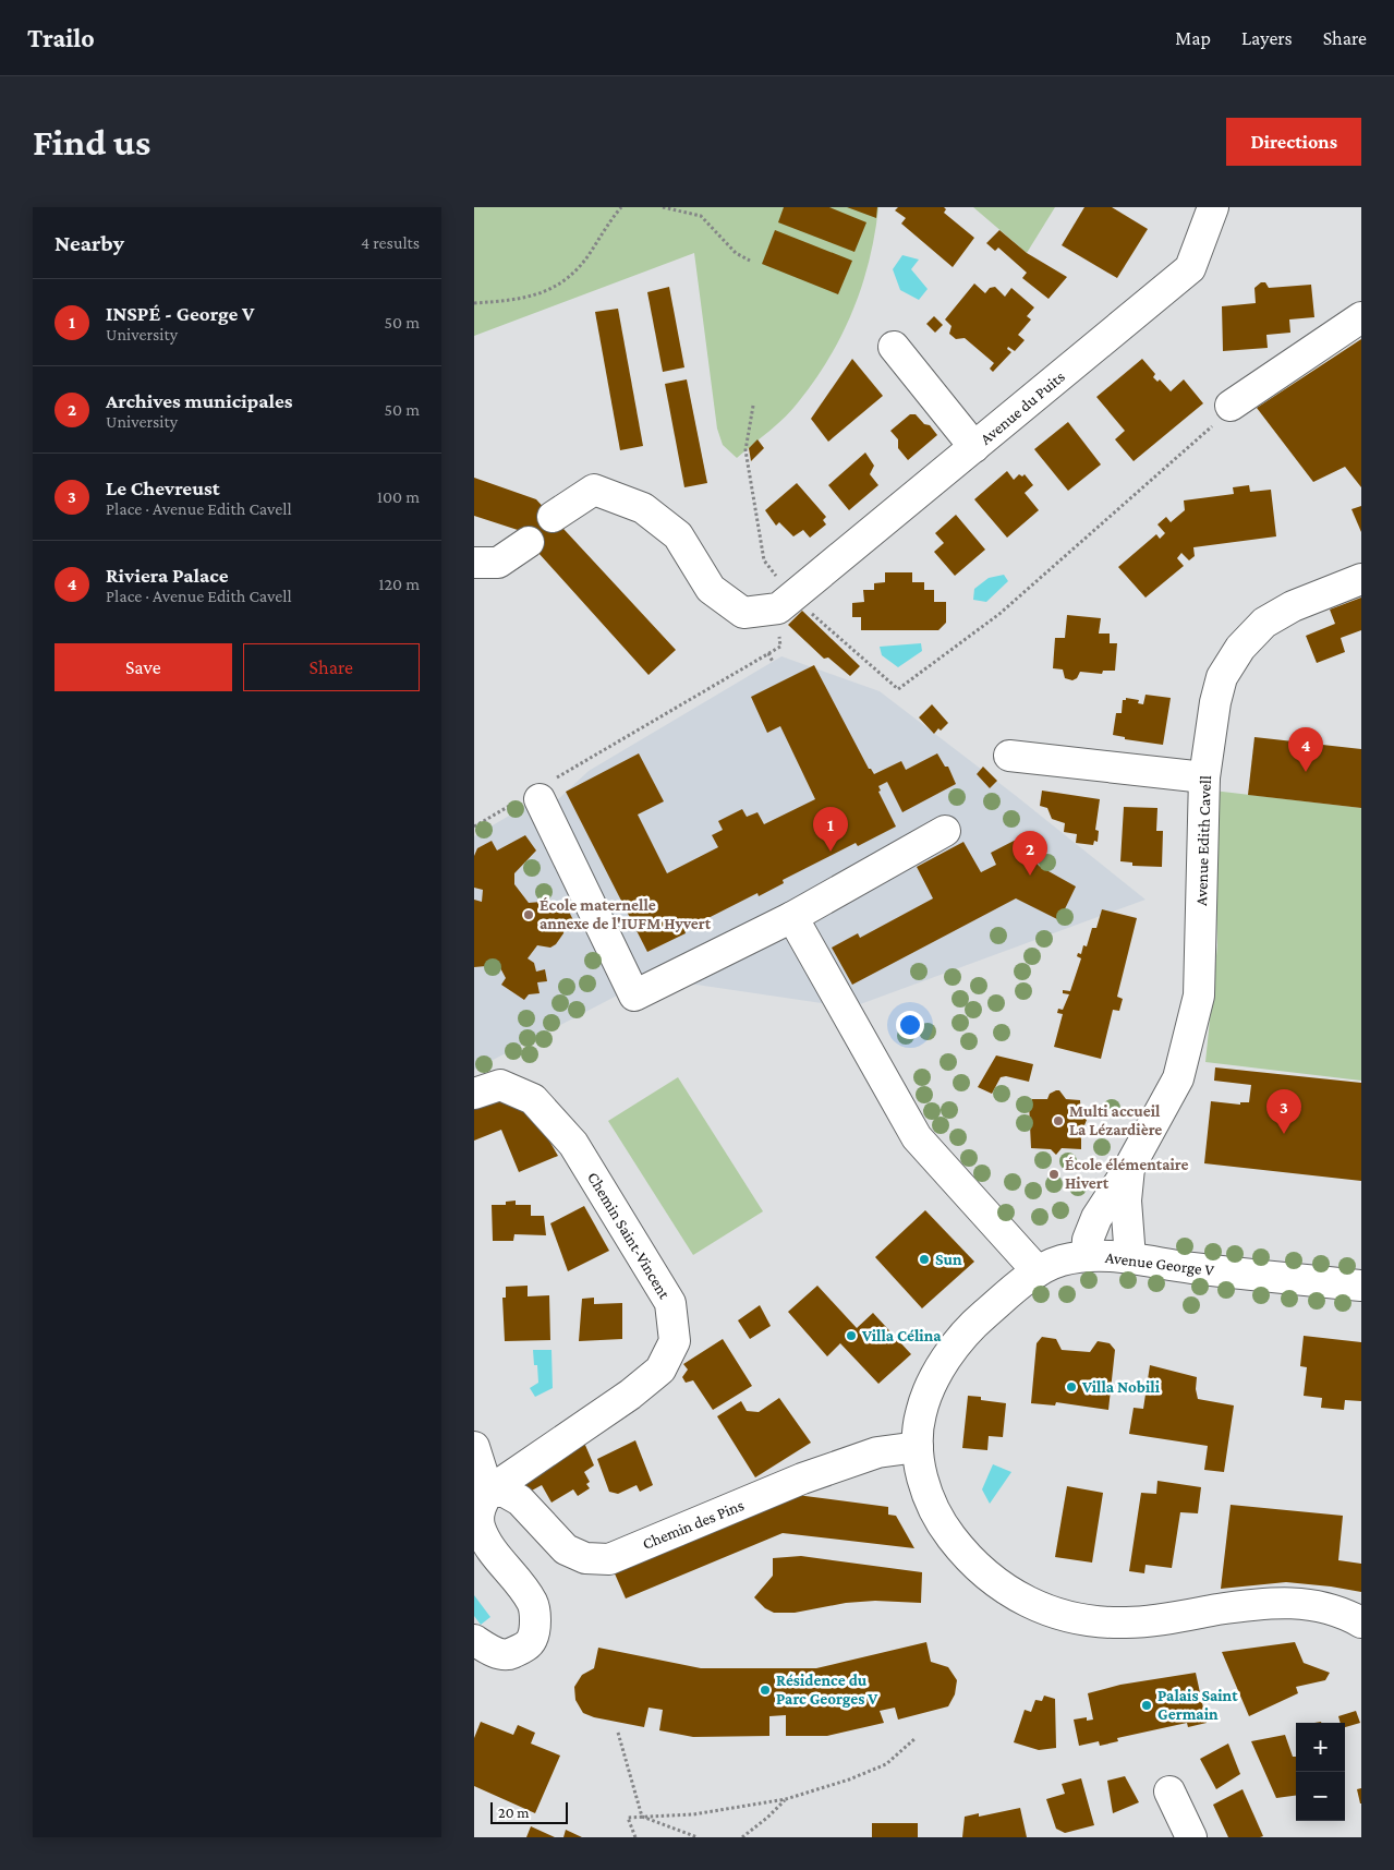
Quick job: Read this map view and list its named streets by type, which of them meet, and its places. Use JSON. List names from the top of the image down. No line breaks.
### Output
{"streets":{"street":["Avenue du Puits","Avenue Edith Cavell","Chemin Saint-Vincent","Avenue George V","Chemin des Pins"]},"crossings":[["Avenue Edith Cavell","Avenue George V"],["Chemin Saint-Vincent","Chemin des Pins"],["Avenue George V","Chemin des Pins"]],"places":["École maternelle annexe de l'IUFM Hyvert","Multi accueil La Lézardière","École élémentaire Hivert","Sun","Villa Célina","Villa Nobili","Résidence du Parc Georges V","Palais Saint Germain"],"scale_bar":"20 m","page":{"header":"Trailo","nav":["Map","Layers","Share"],"buttons":["Directions",["Save","Share"]],"title":"Find us","heading":["Nearby","4 results"],"list":[{"mark":"1","name":"INSPÉ - George V","note":"University","value":"50 m"},{"mark":"2","name":"Archives municipales","note":"University","value":"50 m"},{"mark":"3","name":"Le Chevreust","note":"Place · Avenue Edith Cavell","value":"100 m"},{"mark":"4","name":"Riviera Palace","note":"Place · Avenue Edith Cavell","value":"120 m"}],"pins":["4","1","2","3"],"map_buttons":["+","−"],"scale":"20 m"}}
